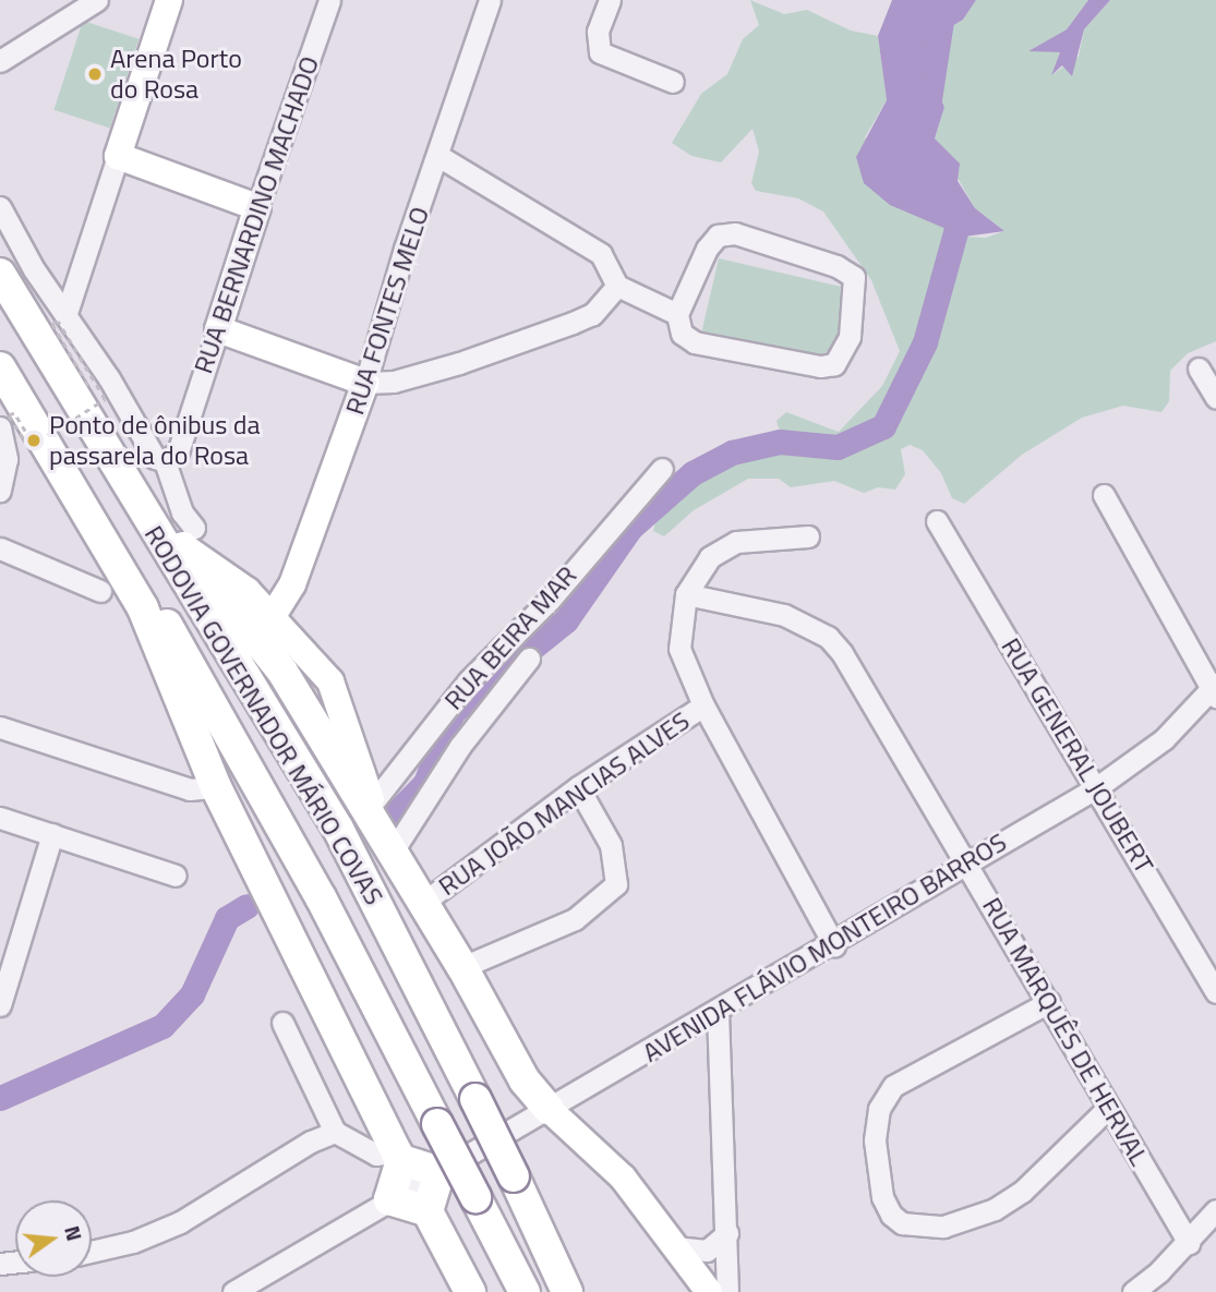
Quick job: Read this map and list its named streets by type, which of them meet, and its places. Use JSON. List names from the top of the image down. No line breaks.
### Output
{"streets":{"highway":["RODOVIA GOVERNADOR MÁRIO COVAS"],"main road":["RUA BERNARDINO MACHADO","RUA FONTES MELO"],"street":["RUA BEIRA MAR","RUA GENERAL JOUBERT","RUA JOÃO MANCIAS ALVES","AVENIDA FLÁVIO MONTEIRO BARROS","RUA MARQUÊS DE HERVAL"]},"crossings":[["RUA GENERAL JOUBERT","AVENIDA FLÁVIO MONTEIRO BARROS"],["AVENIDA FLÁVIO MONTEIRO BARROS","RUA MARQUÊS DE HERVAL"]],"places":["Arena Porto do Rosa","Ponto de ônibus da passarela do Rosa"],"north":"right"}
